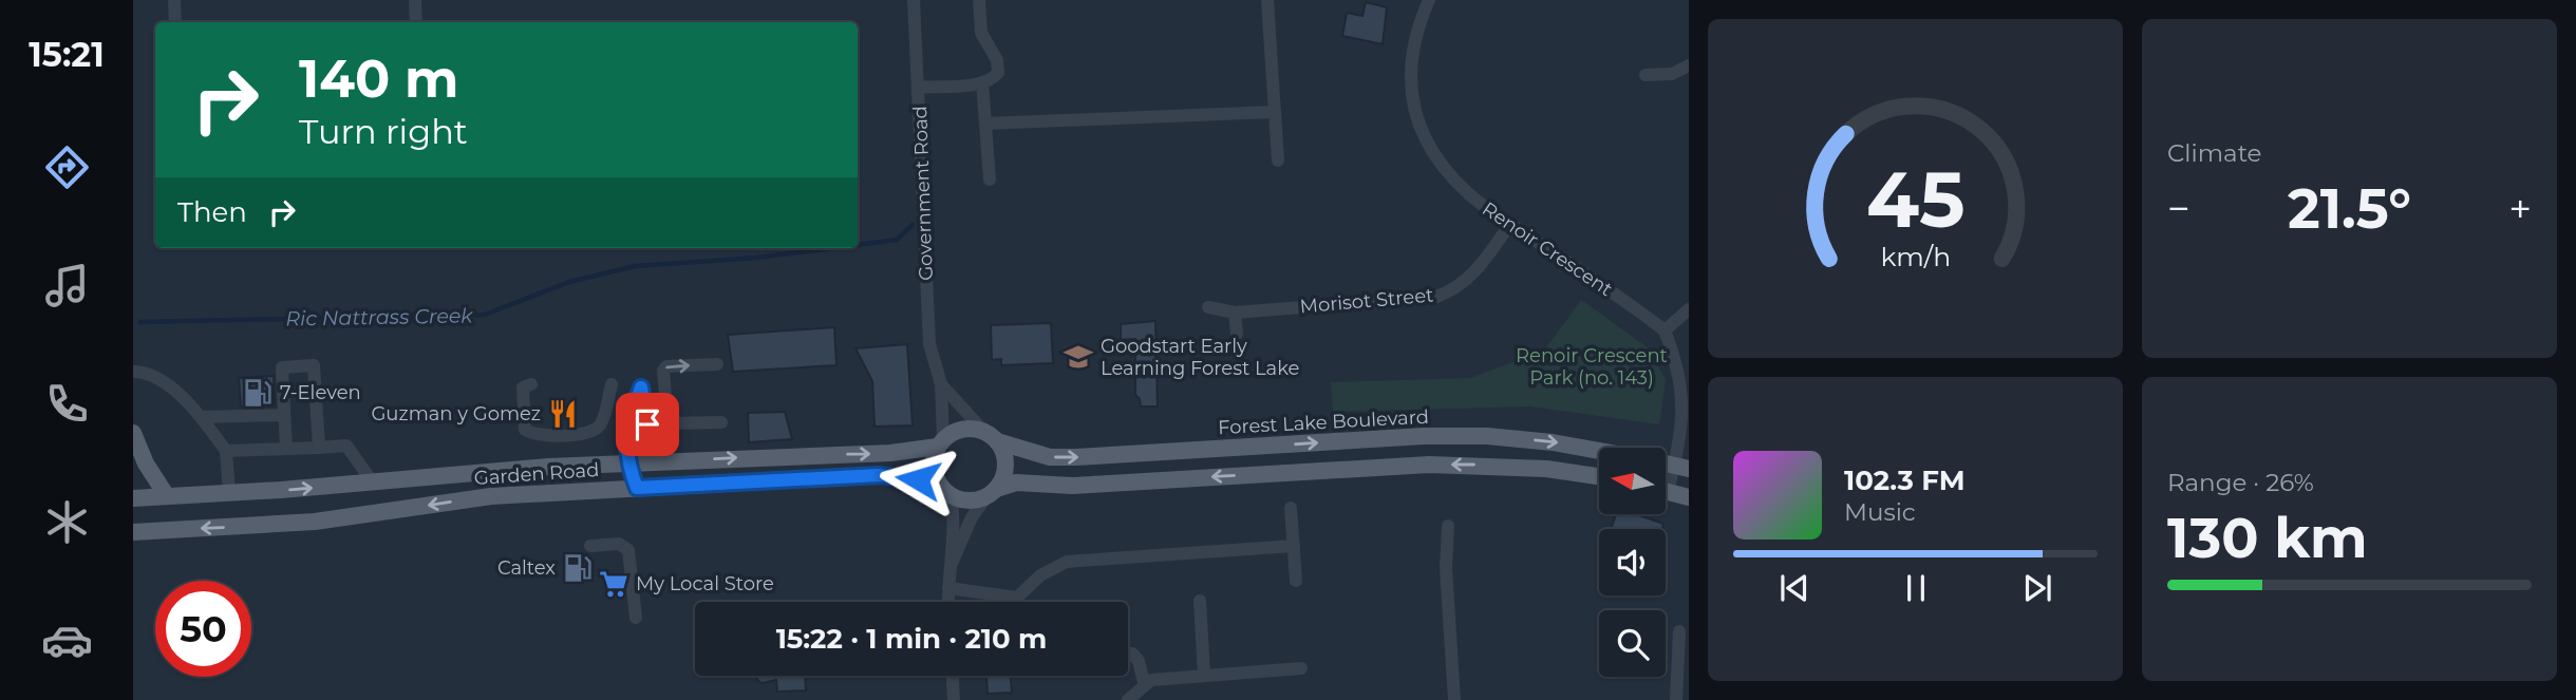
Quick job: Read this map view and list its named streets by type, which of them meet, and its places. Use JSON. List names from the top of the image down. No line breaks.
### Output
{"streets":{"main road":["Forest Lake Boulevard","Garden Road"],"street":["Government Road","Renoir Crescent","Morisot Street"]},"crossings":[["Government Road","Forest Lake Boulevard"],["Government Road","Garden Road"],["Renoir Crescent","Morisot Street"],["Forest Lake Boulevard","Garden Road"]],"water":["Ric Nattrass Creek"],"parks":["Renoir Crescent Park (no. 143)"],"places":{"school or university":["Goodstart Early Learning Forest Lake"],"fuel station":["7-Eleven","Caltex"],"restaurant":["Guzman y Gomez"],"supermarket":["My Local Store"]},"north":"left","page":{"tabs":"15:21","tile":["Climate",["Range · 26%","130 km"]],"turn":["140 m","Turn right"],"then":"Then","heat":["−","21.5°","+"],"song":["102.3 FM","Music"],"limit":"50","trip":"15:22 · 1 min · 210 m","gauge":["45","km/h"]}}
